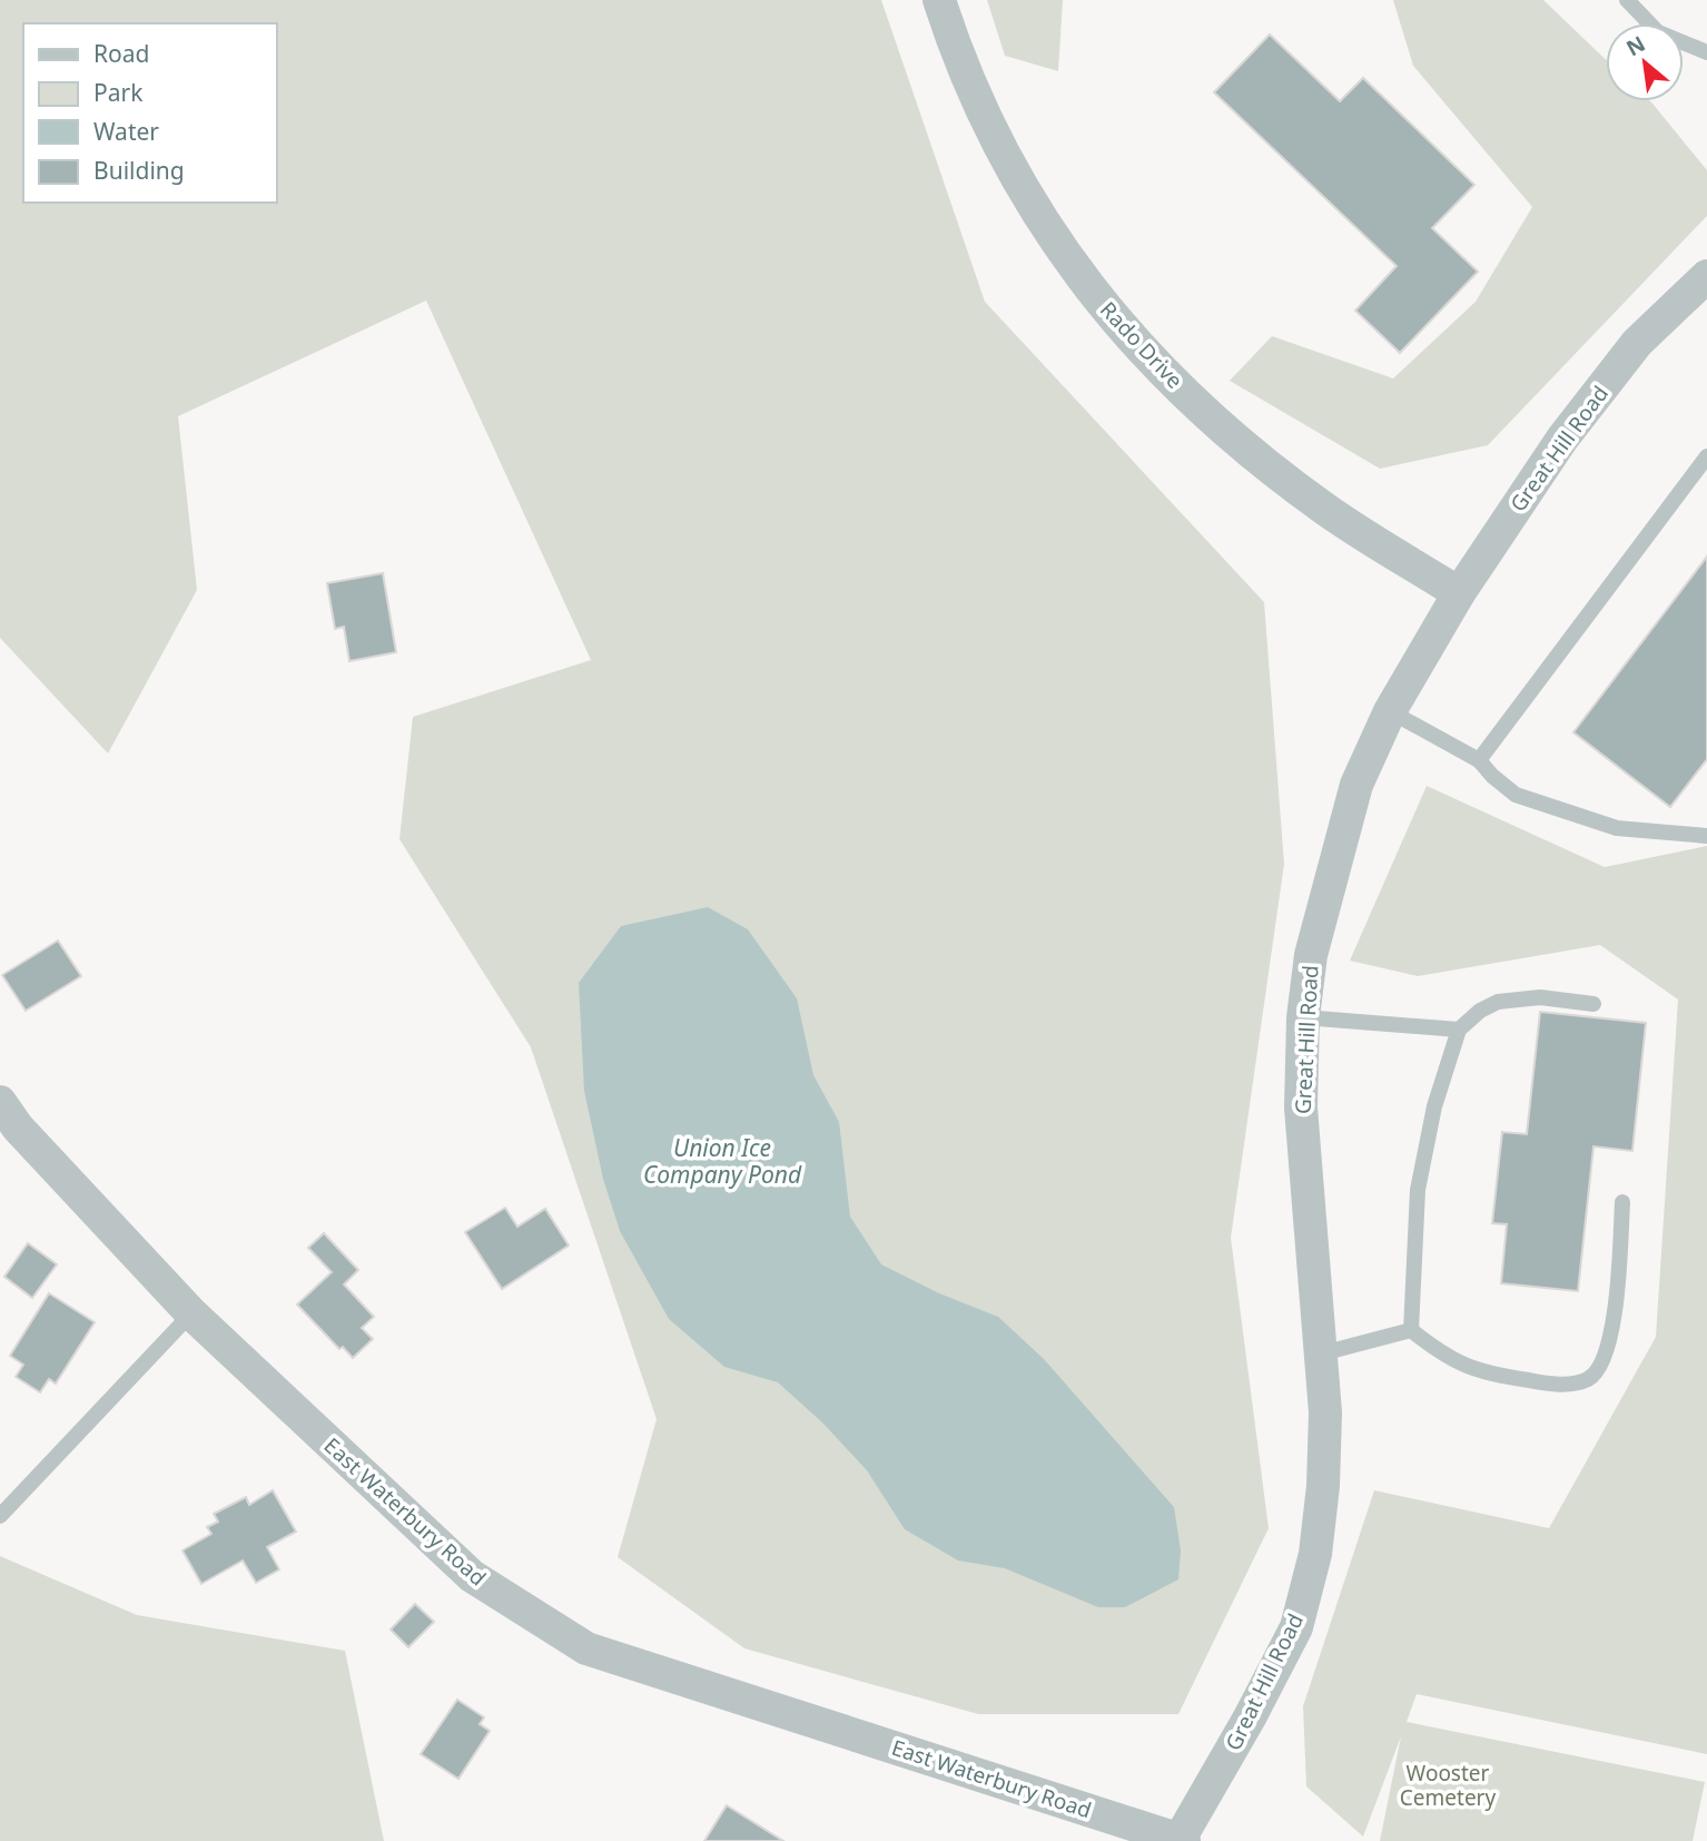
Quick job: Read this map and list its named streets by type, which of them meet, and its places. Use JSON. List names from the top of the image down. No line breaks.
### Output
{"streets":{"street":["Rado Drive","Great Hill Road","East Waterbury Road"]},"crossings":[["Rado Drive","Great Hill Road"],["Great Hill Road","East Waterbury Road"]],"water":["Union Ice Company Pond"],"parks":["Wooster Cemetery"],"legend":["Road","Park","Water","Building"],"north":"top left"}
